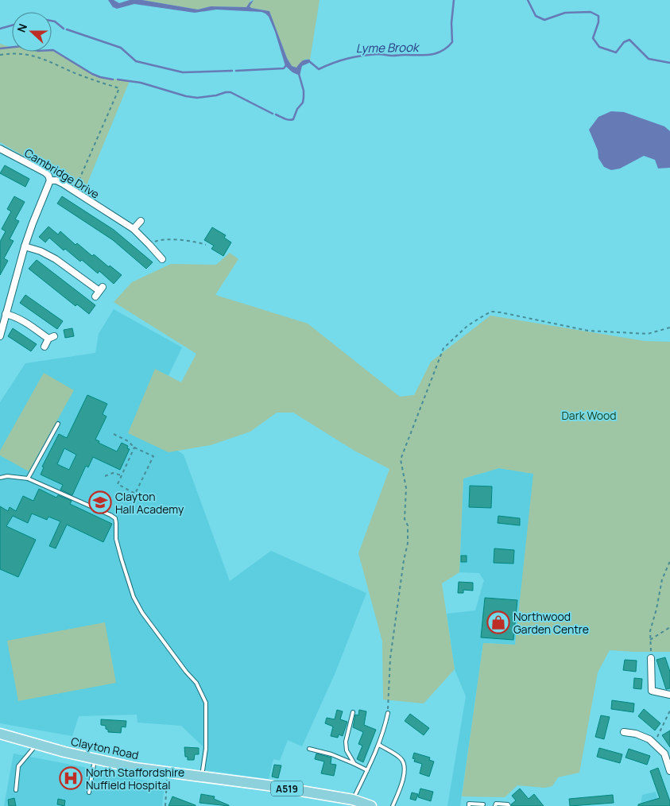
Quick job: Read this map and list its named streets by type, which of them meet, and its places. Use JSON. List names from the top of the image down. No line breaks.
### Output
{"streets":{"main road":["Clayton Road","A519"],"street":["Cambridge Drive"]},"water":["Lyme Brook"],"parks":["Dark Wood"],"places":{"school or university":["Clayton Hall Academy"],"shop":["Northwood Garden Centre"],"hospital":["North Staffordshire Nuffield Hospital"]},"north":"left"}
